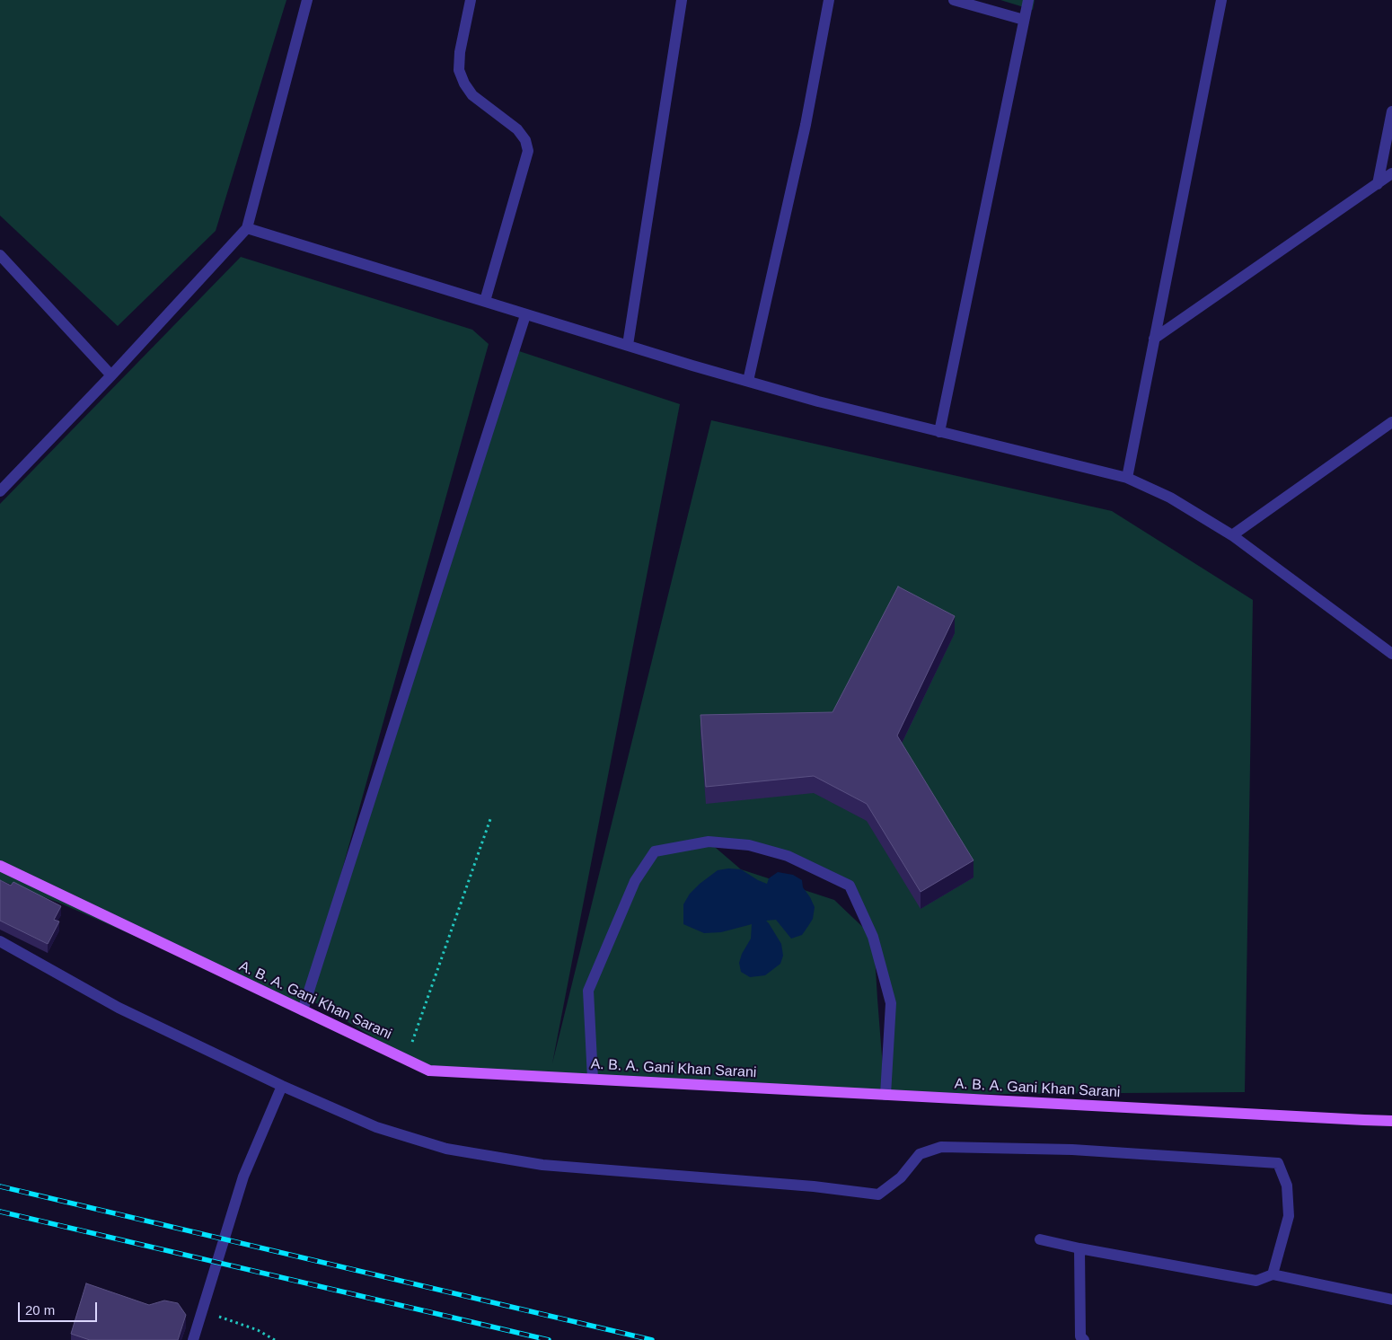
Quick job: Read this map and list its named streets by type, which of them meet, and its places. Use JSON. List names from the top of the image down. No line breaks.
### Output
{"streets":{"main road":["A. B. A. Gani Khan Sarani"]},"scale_bar":"20 m"}
